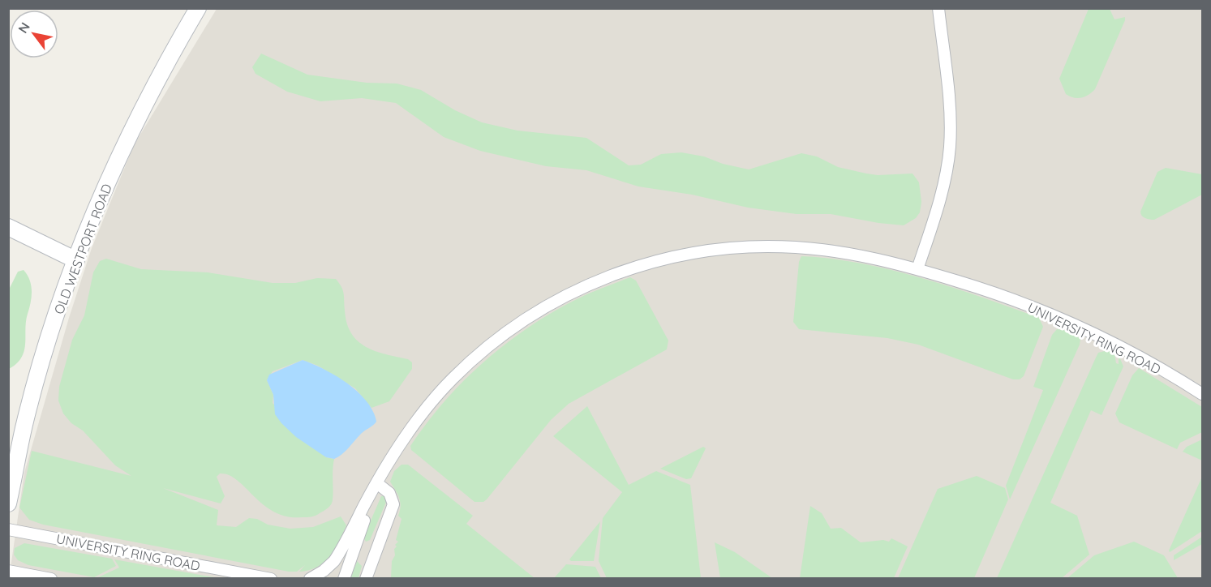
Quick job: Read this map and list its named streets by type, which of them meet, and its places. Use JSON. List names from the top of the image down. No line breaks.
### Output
{"streets":{"main road":["OLD WESTPORT ROAD"],"street":["UNIVERSITY RING ROAD"]},"north":"top left"}
